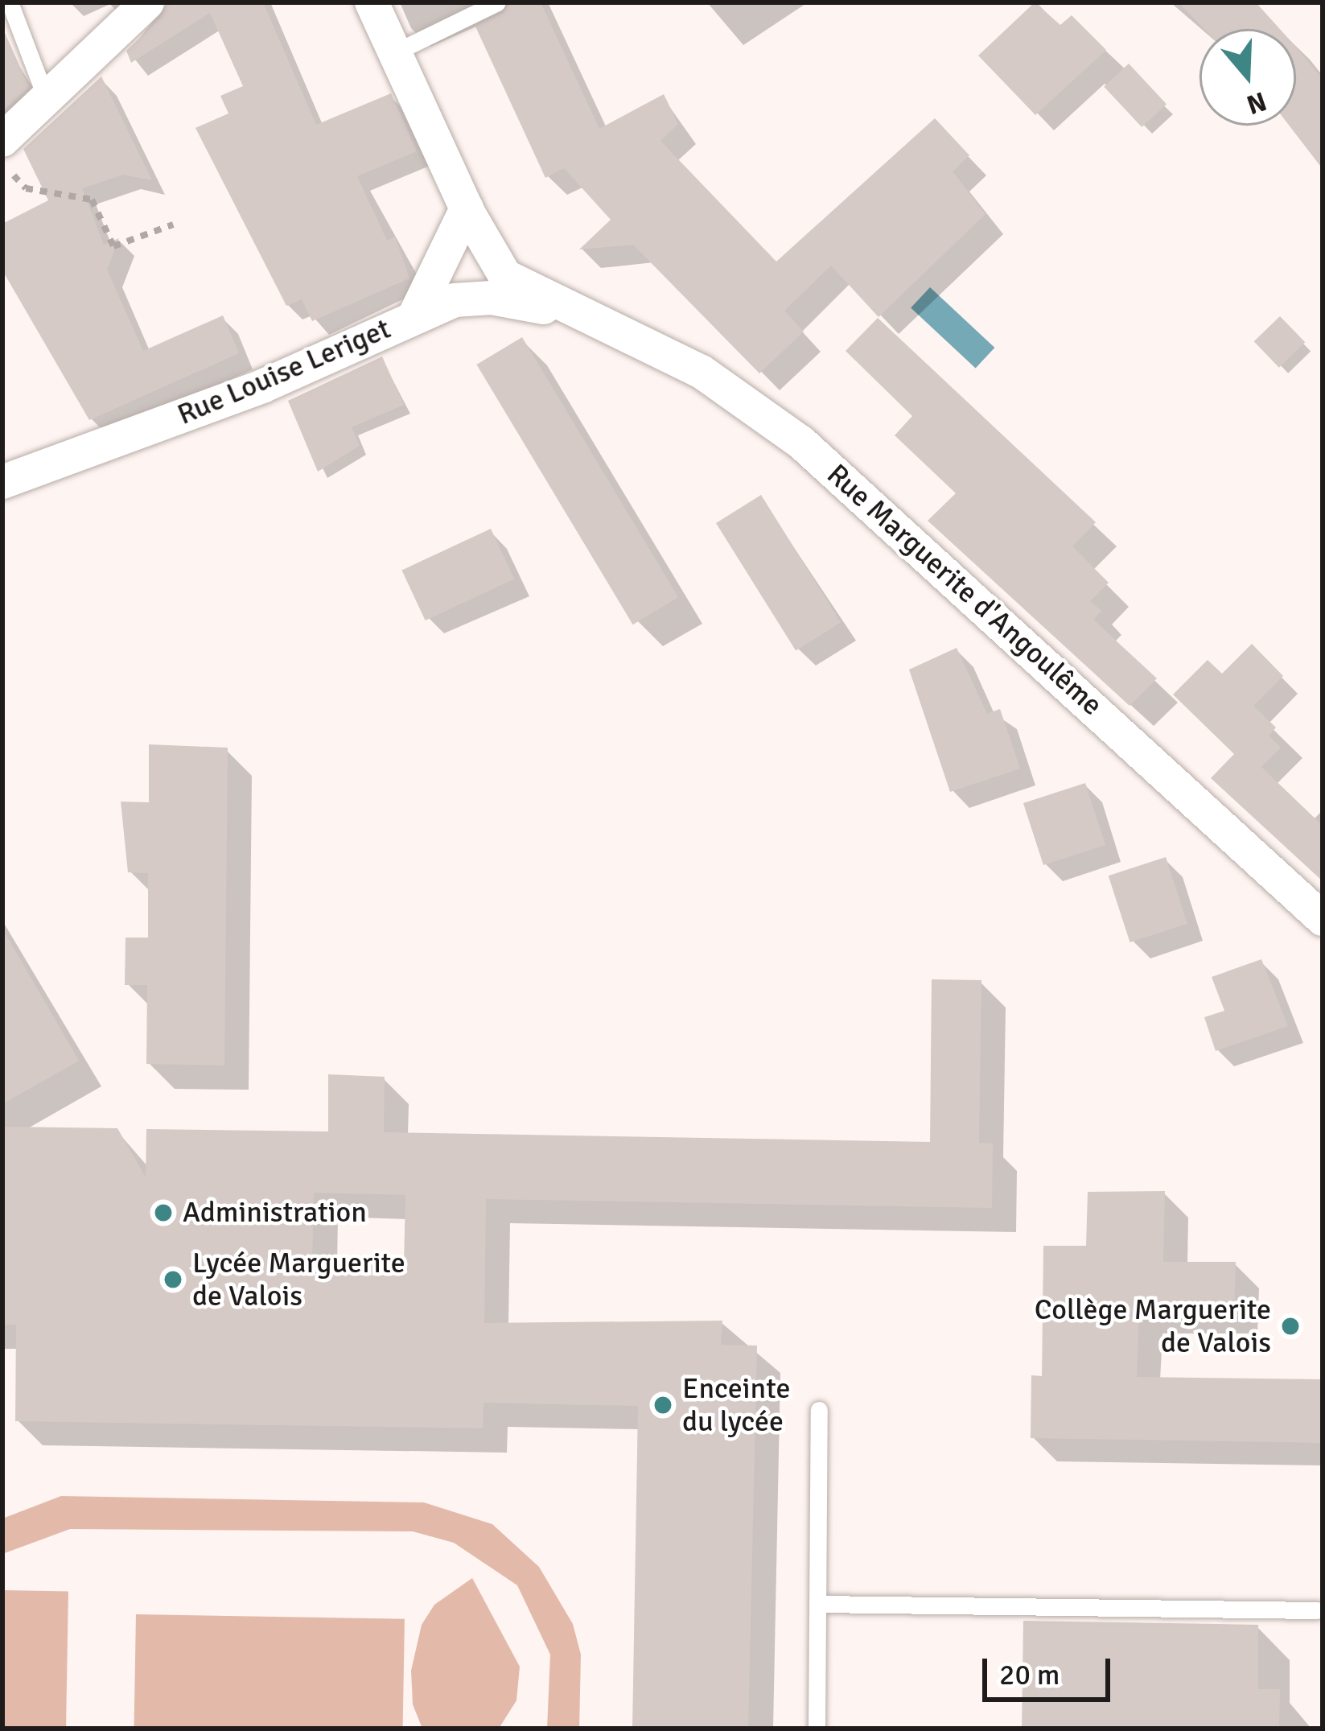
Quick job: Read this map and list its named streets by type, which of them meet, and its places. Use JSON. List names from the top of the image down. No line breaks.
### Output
{"streets":{"street":["Rue Louise Leriget","Rue Marguerite d'Angoulême"]},"crossings":[["Rue Louise Leriget","Rue Marguerite d'Angoulême"]],"places":["Administration","Lycée Marguerite de Valois","Collège Marguerite de Valois","Enceinte du lycée"],"scale_bar":"20 m","north":"bottom"}
